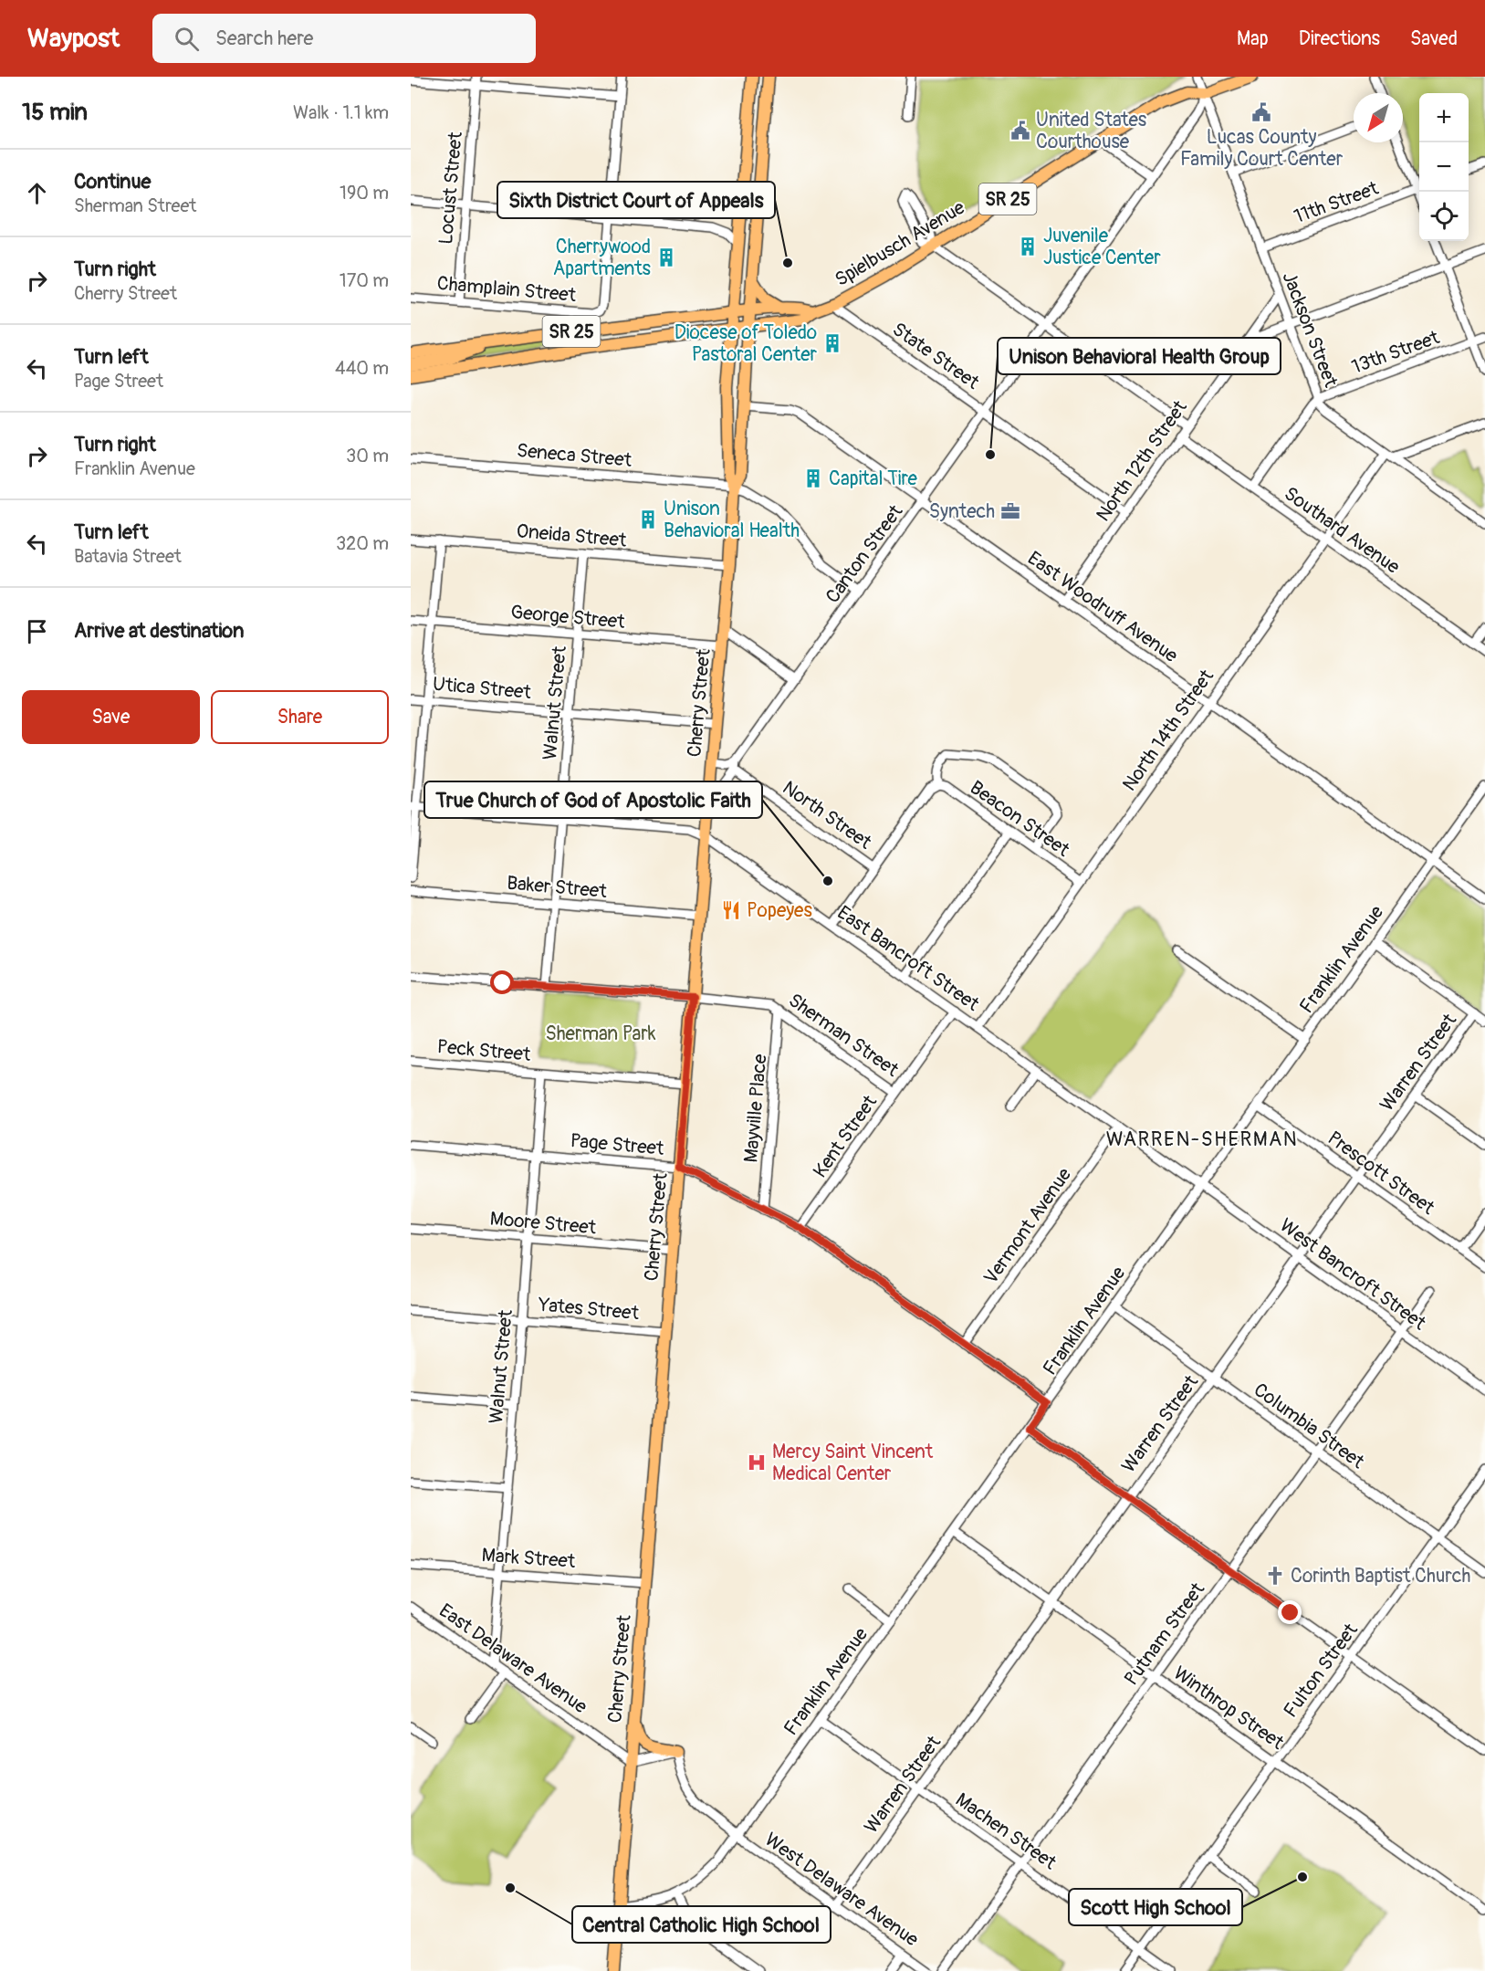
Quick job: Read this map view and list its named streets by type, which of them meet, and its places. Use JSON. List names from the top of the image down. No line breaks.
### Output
{"streets":{"main road":["SR 25","Spielbusch Avenue","Cherry Street"],"street":["Locust Street","11th Street","Champlain Street","Jackson Street","13th Street","State Street","Seneca Street","North 12th Street","Southard Avenue","Oneida Street","Canton Street","East Woodruff Avenue","George Street","Utica Street","Walnut Street","North 14th Street","North Street","Beacon Street","Baker Street","East Bancroft Street","Franklin Avenue","Sherman Street","Peck Street","Warren Street","Mayville Place","Kent Street","Page Street","Prescott Street","Moore Street","Vermont Avenue","West Bancroft Street","Yates Street","Columbia Street","Mark Street","Putnam Street","East Delaware Avenue","Fulton Street","Winthrop Street","Machen Street","West Delaware Avenue"]},"crossings":[["Locust Street","Champlain Street"],["SR 25","Spielbusch Avenue"],["SR 25","Jackson Street"],["SR 25","Canton Street"],["SR 25","Cherry Street"],["11th Street","Jackson Street"],["Spielbusch Avenue","Jackson Street"],["Spielbusch Avenue","State Street"],["Spielbusch Avenue","Canton Street"],["Spielbusch Avenue","Cherry Street"],["Jackson Street","13th Street"],["Jackson Street","North 12th Street"],["Jackson Street","Canton Street"],["Jackson Street","North 14th Street"],["State Street","North 12th Street"],["State Street","Canton Street"],["Seneca Street","Cherry Street"],["North 12th Street","Southard Avenue"],["North 12th Street","East Woodruff Avenue"],["Southard Avenue","North 14th Street"],["Oneida Street","Walnut Street"],["Oneida Street","Cherry Street"],["Canton Street","East Woodruff Avenue"],["Canton Street","Cherry Street"],["Canton Street","North Street"],["East Woodruff Avenue","Cherry Street"],["East Woodruff Avenue","North 14th Street"],["East Woodruff Avenue","Franklin Avenue"],["George Street","Walnut Street"],["George Street","Cherry Street"],["Utica Street","Walnut Street"],["Utica Street","Cherry Street"],["Walnut Street","Baker Street"],["Walnut Street","East Bancroft Street"],["Walnut Street","Sherman Street"],["Walnut Street","Peck Street"],["Walnut Street","Page Street"],["Walnut Street","Moore Street"],["Walnut Street","Yates Street"],["Walnut Street","Mark Street"],["Walnut Street","East Delaware Avenue"],["Cherry Street","Baker Street"],["Cherry Street","East Bancroft Street"],["Cherry Street","Franklin Avenue"],["Cherry Street","Sherman Street"],["Cherry Street","Peck Street"],["Cherry Street","Page Street"],["Cherry Street","Moore Street"],["Cherry Street","Yates Street"],["Cherry Street","Mark Street"],["Cherry Street","East Delaware Avenue"],["North 14th Street","Beacon Street"],["North 14th Street","East Bancroft Street"],["East Bancroft Street","Franklin Avenue"],["East Bancroft Street","Kent Street"],["East Bancroft Street","Vermont Avenue"],["East Bancroft Street","West Bancroft Street"],["Franklin Avenue","Page Street"],["Franklin Avenue","Prescott Street"],["Franklin Avenue","West Bancroft Street"],["Franklin Avenue","Columbia Street"],["Franklin Avenue","Winthrop Street"],["Franklin Avenue","Machen Street"],["Franklin Avenue","West Delaware Avenue"],["Sherman Street","Mayville Place"],["Sherman Street","Kent Street"],["Warren Street","Prescott Street"],["Warren Street","West Bancroft Street"],["Warren Street","Columbia Street"],["Warren Street","Winthrop Street"],["Warren Street","Machen Street"],["Warren Street","West Delaware Avenue"],["Mayville Place","Page Street"],["Kent Street","Page Street"],["Page Street","Vermont Avenue"],["West Bancroft Street","Putnam Street"],["Columbia Street","Putnam Street"],["Columbia Street","Fulton Street"],["Putnam Street","Winthrop Street"],["Putnam Street","Machen Street"],["Fulton Street","Winthrop Street"],["Fulton Street","Machen Street"]],"districts":["WARREN-SHERMAN"],"parks":["Sherman Park"],"places":{"public building":["Lucas County Family Court Center","United States Courthouse"],"building":["Juvenile Justice Center","Cherrywood Apartments","Diocese of Toledo Pastoral Center","Capital Tire","Unison Behavioral Health"],"other":["Sixth District Court of Appeals","Unison Behavioral Health Group","True Church of God of Apostolic Faith","Scott High School","Central Catholic High School"],"office":["Syntech"],"restaurant":["Popeyes"],"hospital":["Mercy Saint Vincent Medical Center"],"church":["Corinth Baptist Church"]},"north":"bottom left","page":{"header":"Waypost","search":"Search here","nav":["Map","Directions","Saved"],"heading":["15 min","Walk · 1.1 km"],"map_buttons":["+","−"],"list":[["Continue","Sherman Street","190 m"],["Turn right","Cherry Street","170 m"],["Turn left","Page Street","440 m"],["Turn right","Franklin Avenue","30 m"],["Turn left","Batavia Street","320 m"],"Arrive at destination"],"buttons":["Save","Share"]}}
